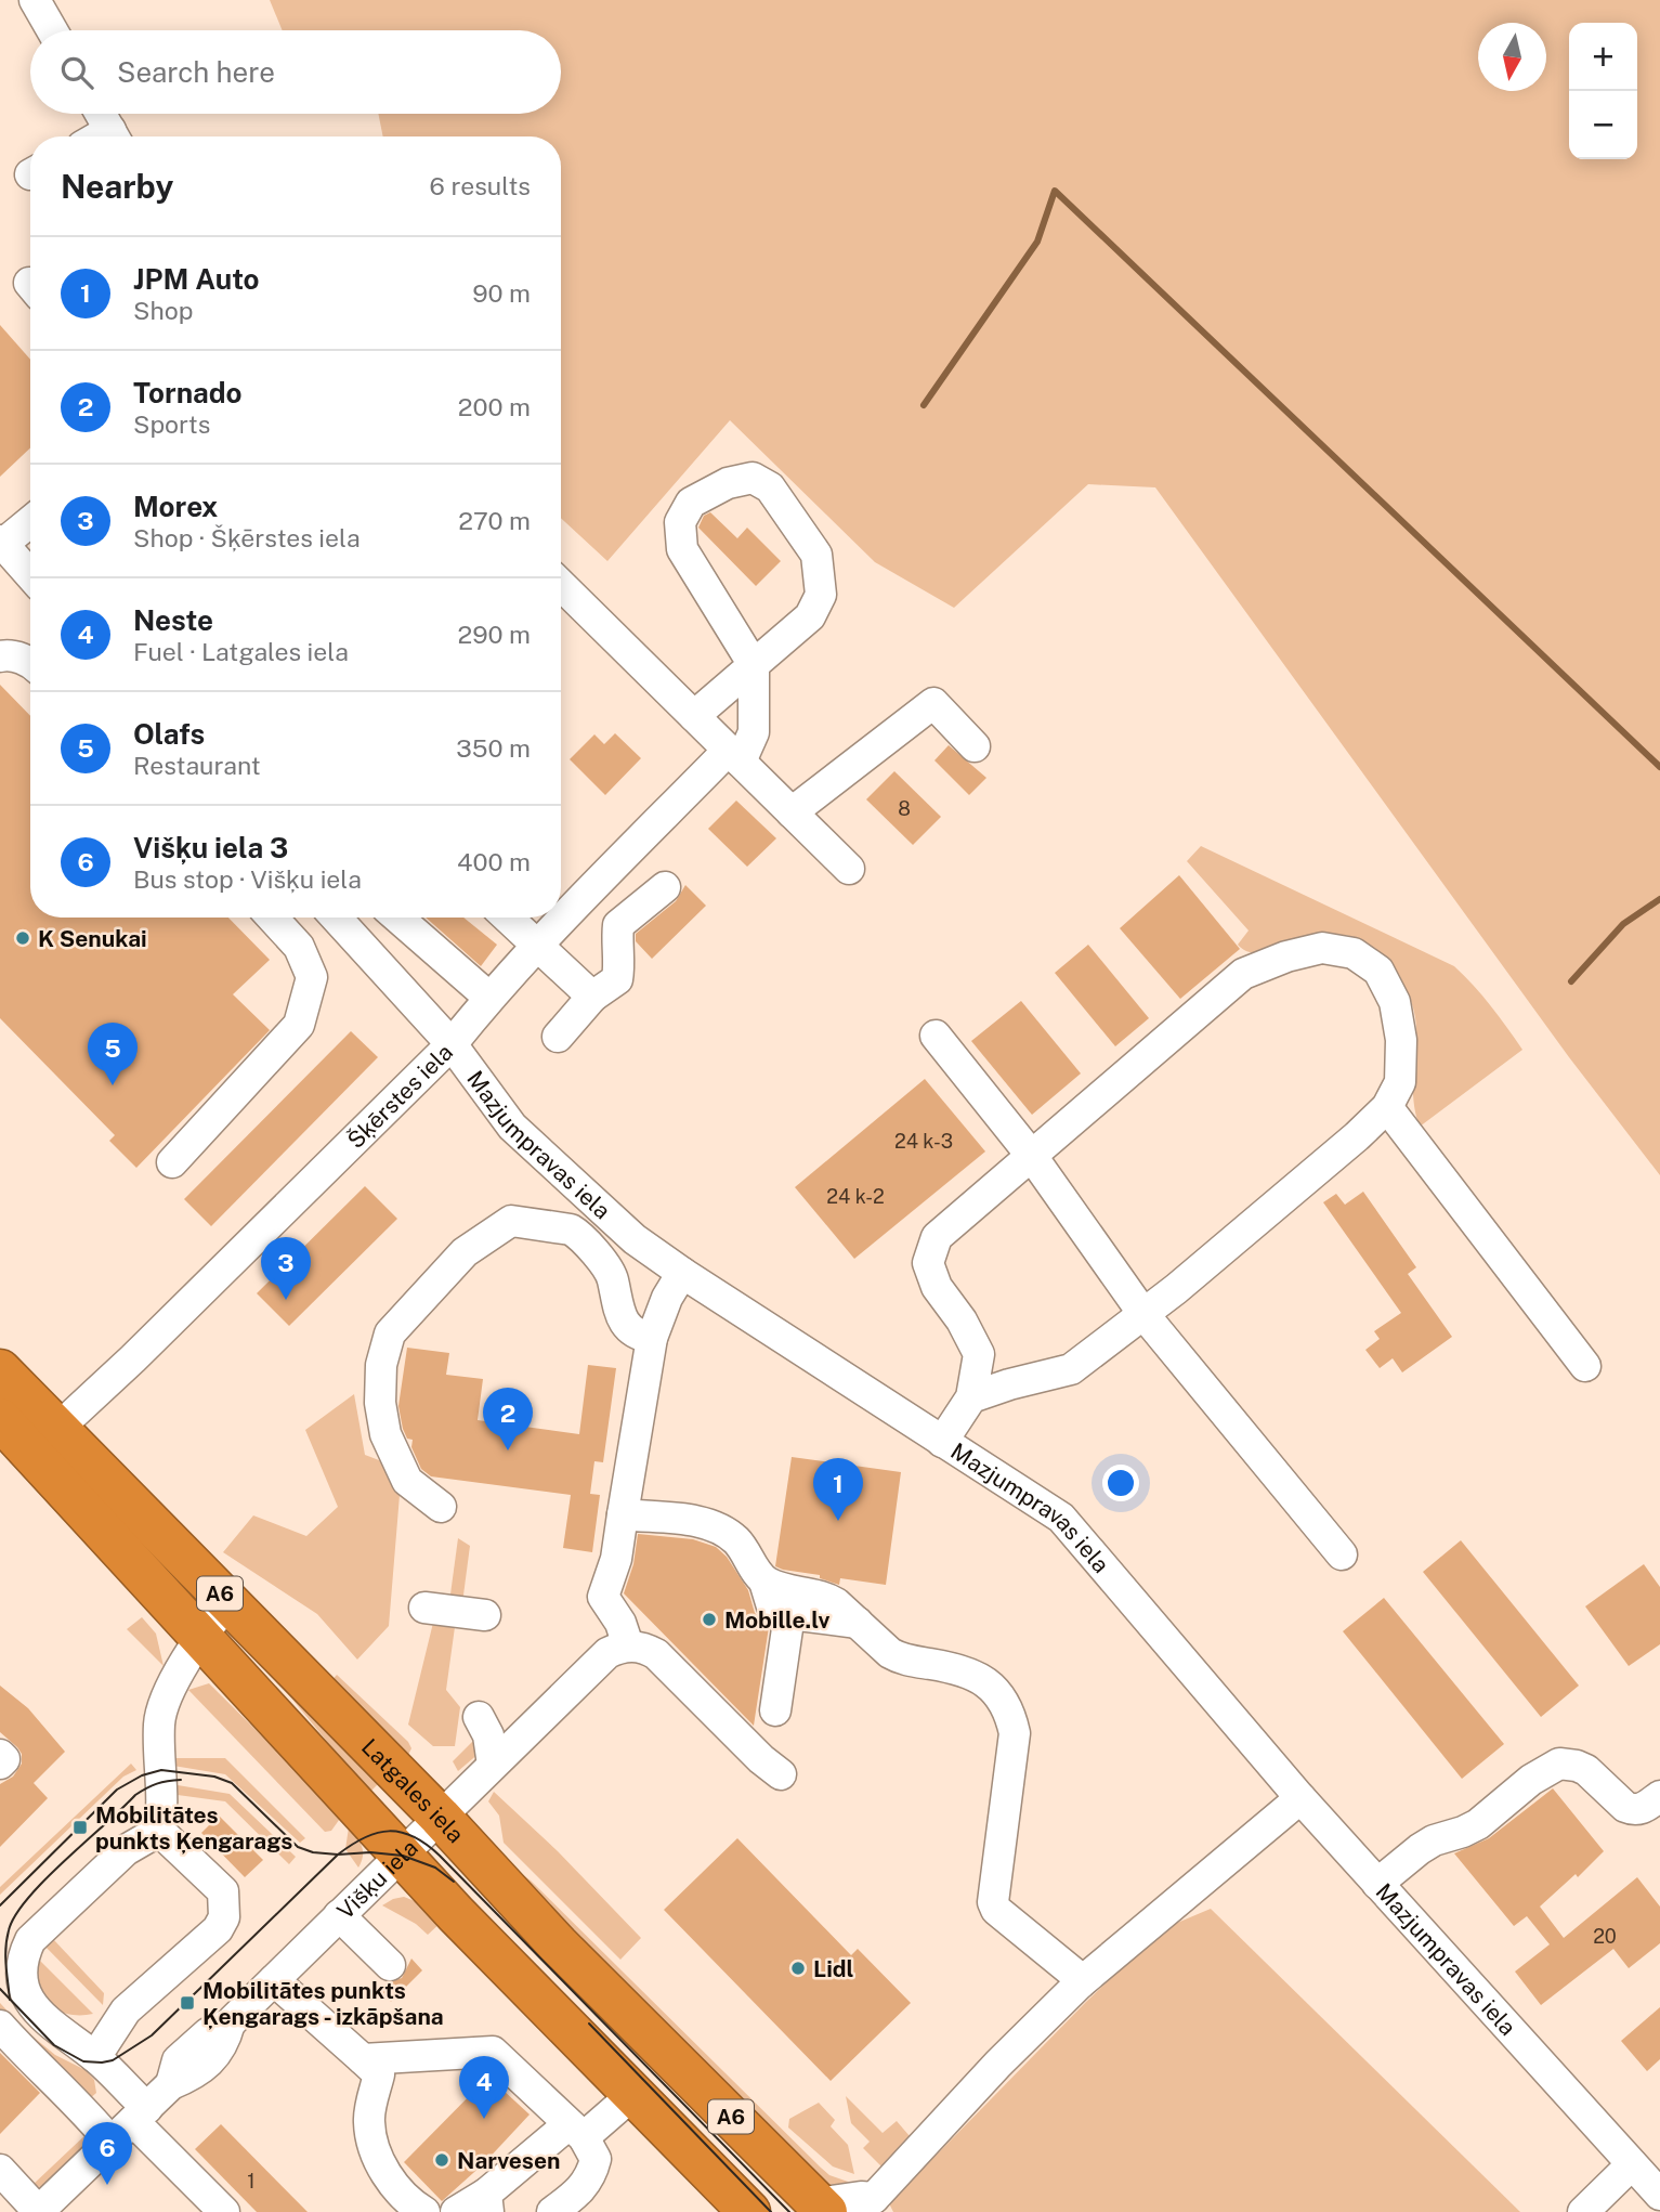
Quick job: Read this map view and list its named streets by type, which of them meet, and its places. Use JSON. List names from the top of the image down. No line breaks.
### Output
{"streets":{"highway":["A6","Latgales iela"],"street":["Šķērstes iela","Mazjumpravas iela","Višķu iela"]},"crossings":[["Šķērstes iela","Mazjumpravas iela"],["Šķērstes iela","Latgales iela"],["A6","Višķu iela"],["Latgales iela","Višķu iela"]],"places":{"other":["K Senukai","Mobille.lv","Lidl","Narvesen"],"transit":["Mobilitātes punkts Ķengarags","Mobilitātes punkts Ķengarags - izkāpšana"]},"house_numbers":["8","24 k-3","24 k-2","20","1"],"north":"bottom","page":{"map_buttons":["+","−"],"search":"Search here","heading":["Nearby","6 results"],"list":[{"mark":"1","name":"JPM Auto","note":"Shop","value":"90 m"},{"mark":"2","name":"Tornado","note":"Sports","value":"200 m"},{"mark":"3","name":"Morex","note":"Shop · Šķērstes iela","value":"270 m"},{"mark":"4","name":"Neste","note":"Fuel · Latgales iela","value":"290 m"},{"mark":"5","name":"Olafs","note":"Restaurant","value":"350 m"},{"mark":"6","name":"Višķu iela 3","note":"Bus stop · Višķu iela","value":"400 m"}],"pins":["5","3","2","1","4","6"]}}
